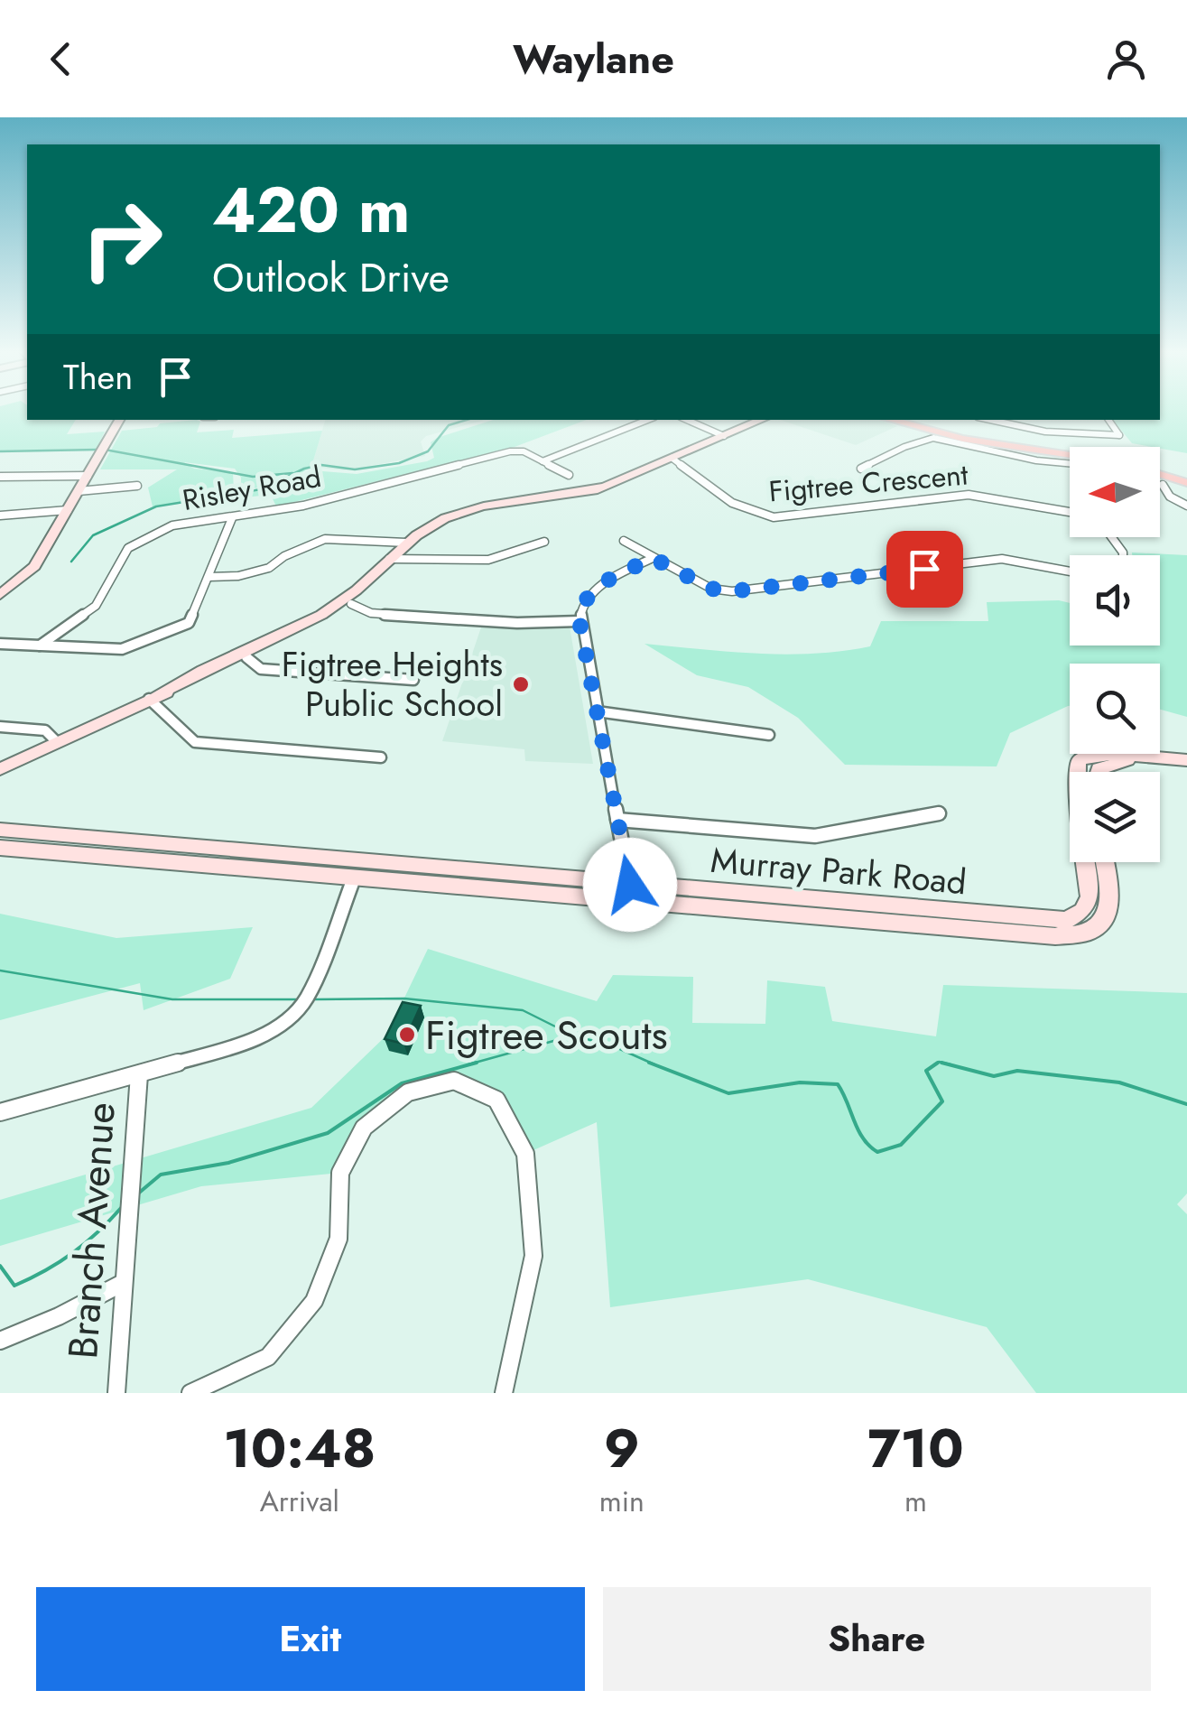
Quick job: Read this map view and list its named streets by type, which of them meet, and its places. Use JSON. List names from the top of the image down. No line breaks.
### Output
{"streets":{"street":["Figtree Crescent","Risley Road","Murray Park Road","Branch Avenue"]},"places":["Figtree Heights Public School","Figtree Scouts"],"north":"left","page":{"header":"Waylane","turn":["420 m","Outlook Drive"],"then":"Then","eta":["10:48","Arrival","9","min","710","m"],"buttons":["Exit","Share"]}}
